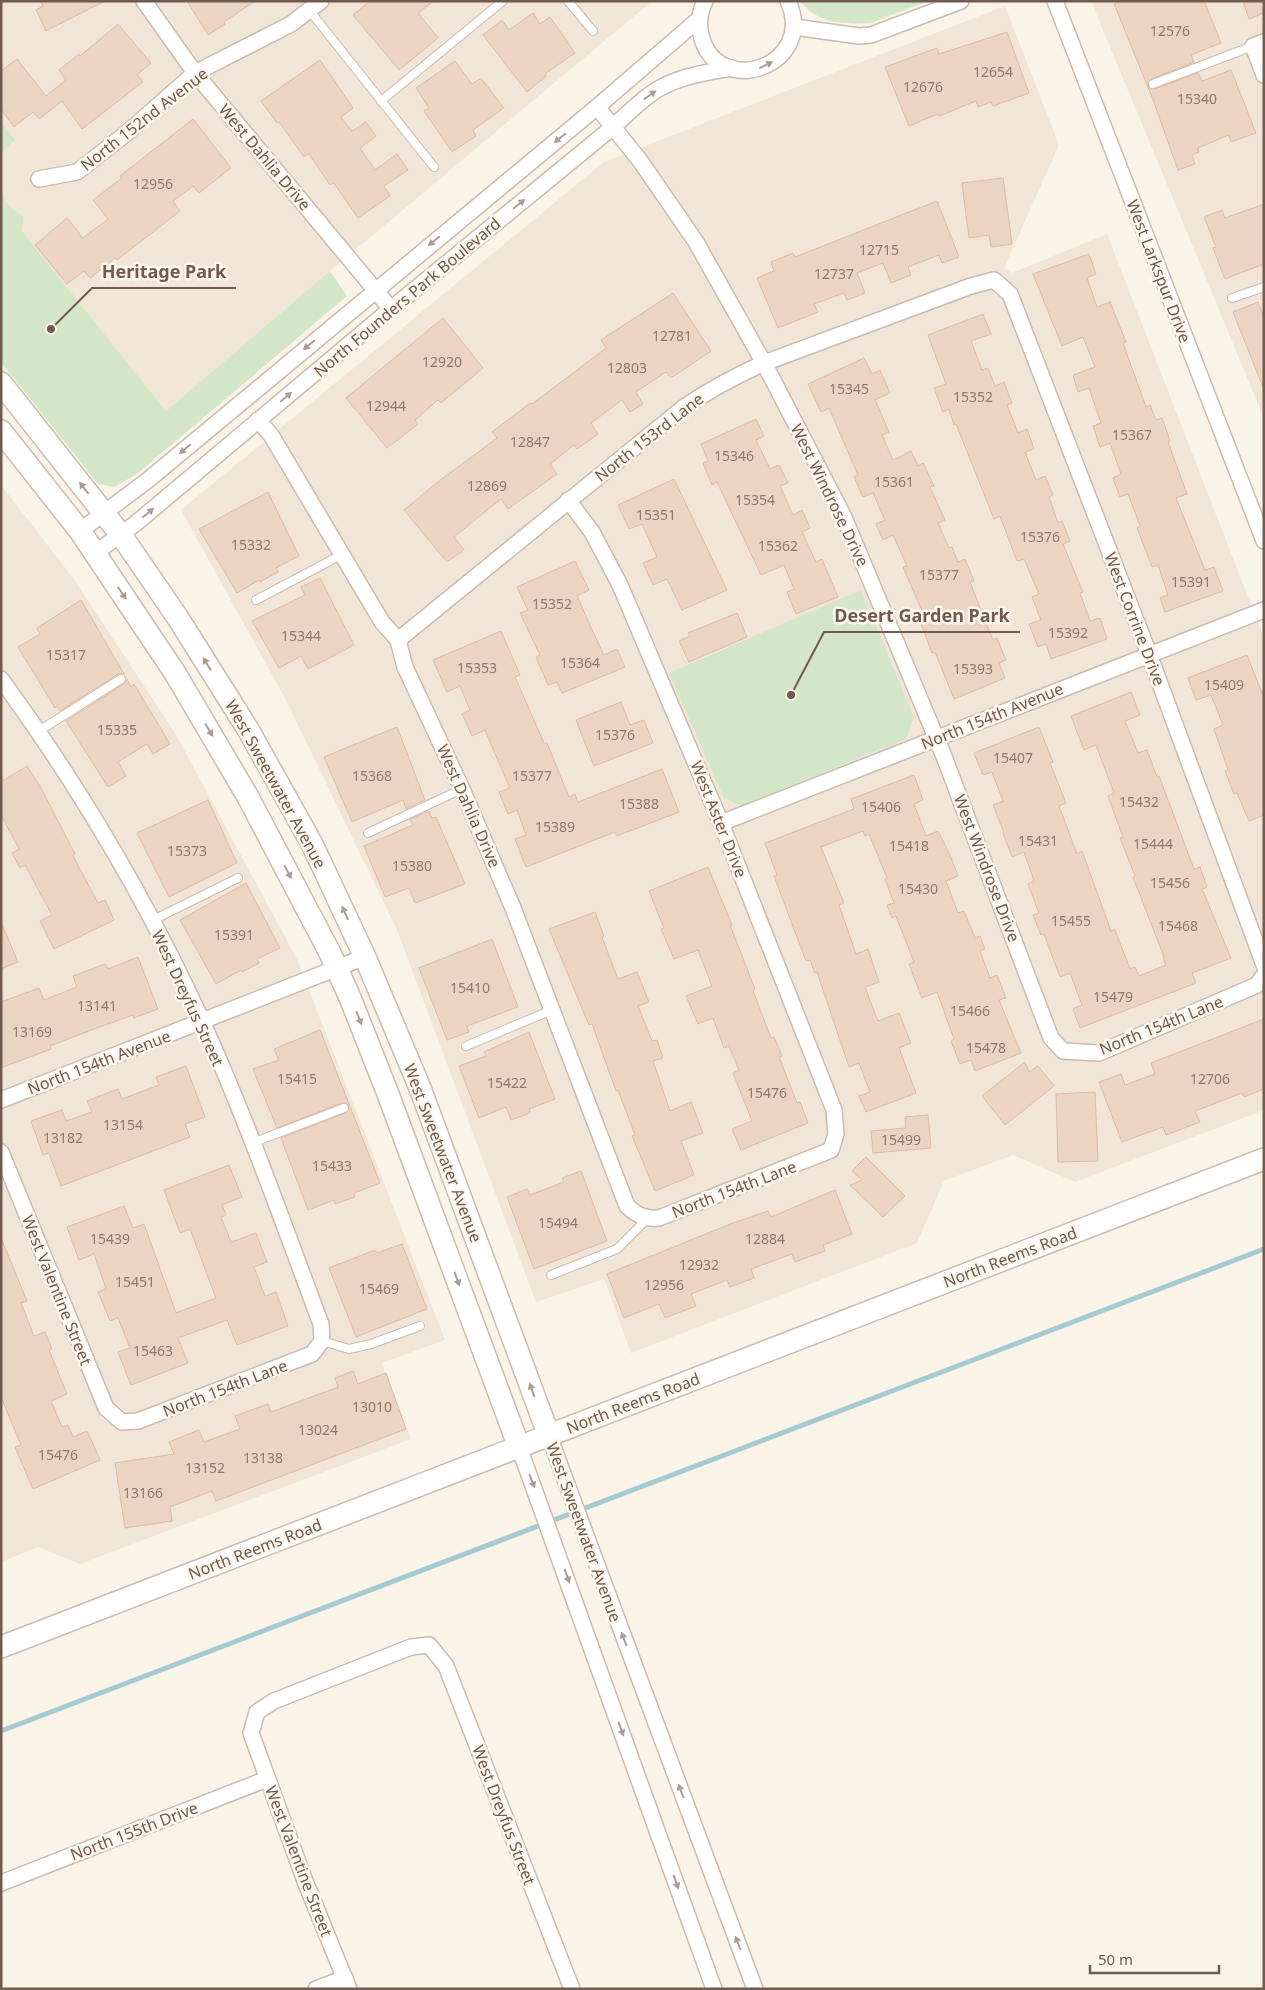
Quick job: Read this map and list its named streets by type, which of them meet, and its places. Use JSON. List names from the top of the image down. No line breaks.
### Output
{"streets":{"street":["North 152nd Avenue","West Dahlia Drive","West Larkspur Drive","North Founders Park Boulevard","North 153rd Lane","West Windrose Drive","West Corrine Drive","North 154th Avenue","West Sweetwater Avenue","West Aster Drive","West Dreyfus Street","North 154th Lane","North Reems Road","West Valentine Street","North 155th Drive"]},"crossings":[["North 152nd Avenue","West Dahlia Drive"],["West Dahlia Drive","North Founders Park Boulevard"],["West Dahlia Drive","North 153rd Lane"],["West Dahlia Drive","North 154th Lane"],["North Founders Park Boulevard","West Windrose Drive"],["North Founders Park Boulevard","West Sweetwater Avenue"],["North 153rd Lane","West Windrose Drive"],["North 153rd Lane","West Corrine Drive"],["North 153rd Lane","West Aster Drive"],["West Windrose Drive","North 154th Avenue"],["West Windrose Drive","North 154th Lane"],["West Corrine Drive","North 154th Avenue"],["North 154th Avenue","West Sweetwater Avenue"],["North 154th Avenue","West Aster Drive"],["North 154th Avenue","West Dreyfus Street"],["West Sweetwater Avenue","North Reems Road"],["West Aster Drive","North 154th Lane"],["West Dreyfus Street","North 154th Lane"],["West Dreyfus Street","West Valentine Street"],["North 154th Lane","West Valentine Street"],["West Valentine Street","North 155th Drive"]],"places":["Heritage Park","Desert Garden Park"],"house_numbers":["12576","12654","12676","15340","12956","12715","12737","12781","12920","12803","15345","15352","12944","15367","12847","15346","15361","12869","15354","15351","15376","15332","15362","15377","15391","15352","15392","15344","15317","15364","15353","15393","15409","15335","15376","15407","15368","15377","15432","15388","15406","15389","15431","15444","15418","15373","15380","15456","15430","15455","15468","15391","15410","15479","13141","15466","13169","15478","15415","12706","15422","15476","13154","13182","15499","15433","15494","15439","12884","12932","15451","12956","15469","15463","13010","13024","15476","13138","13152","13166"],"scale_bar":"50 m"}
